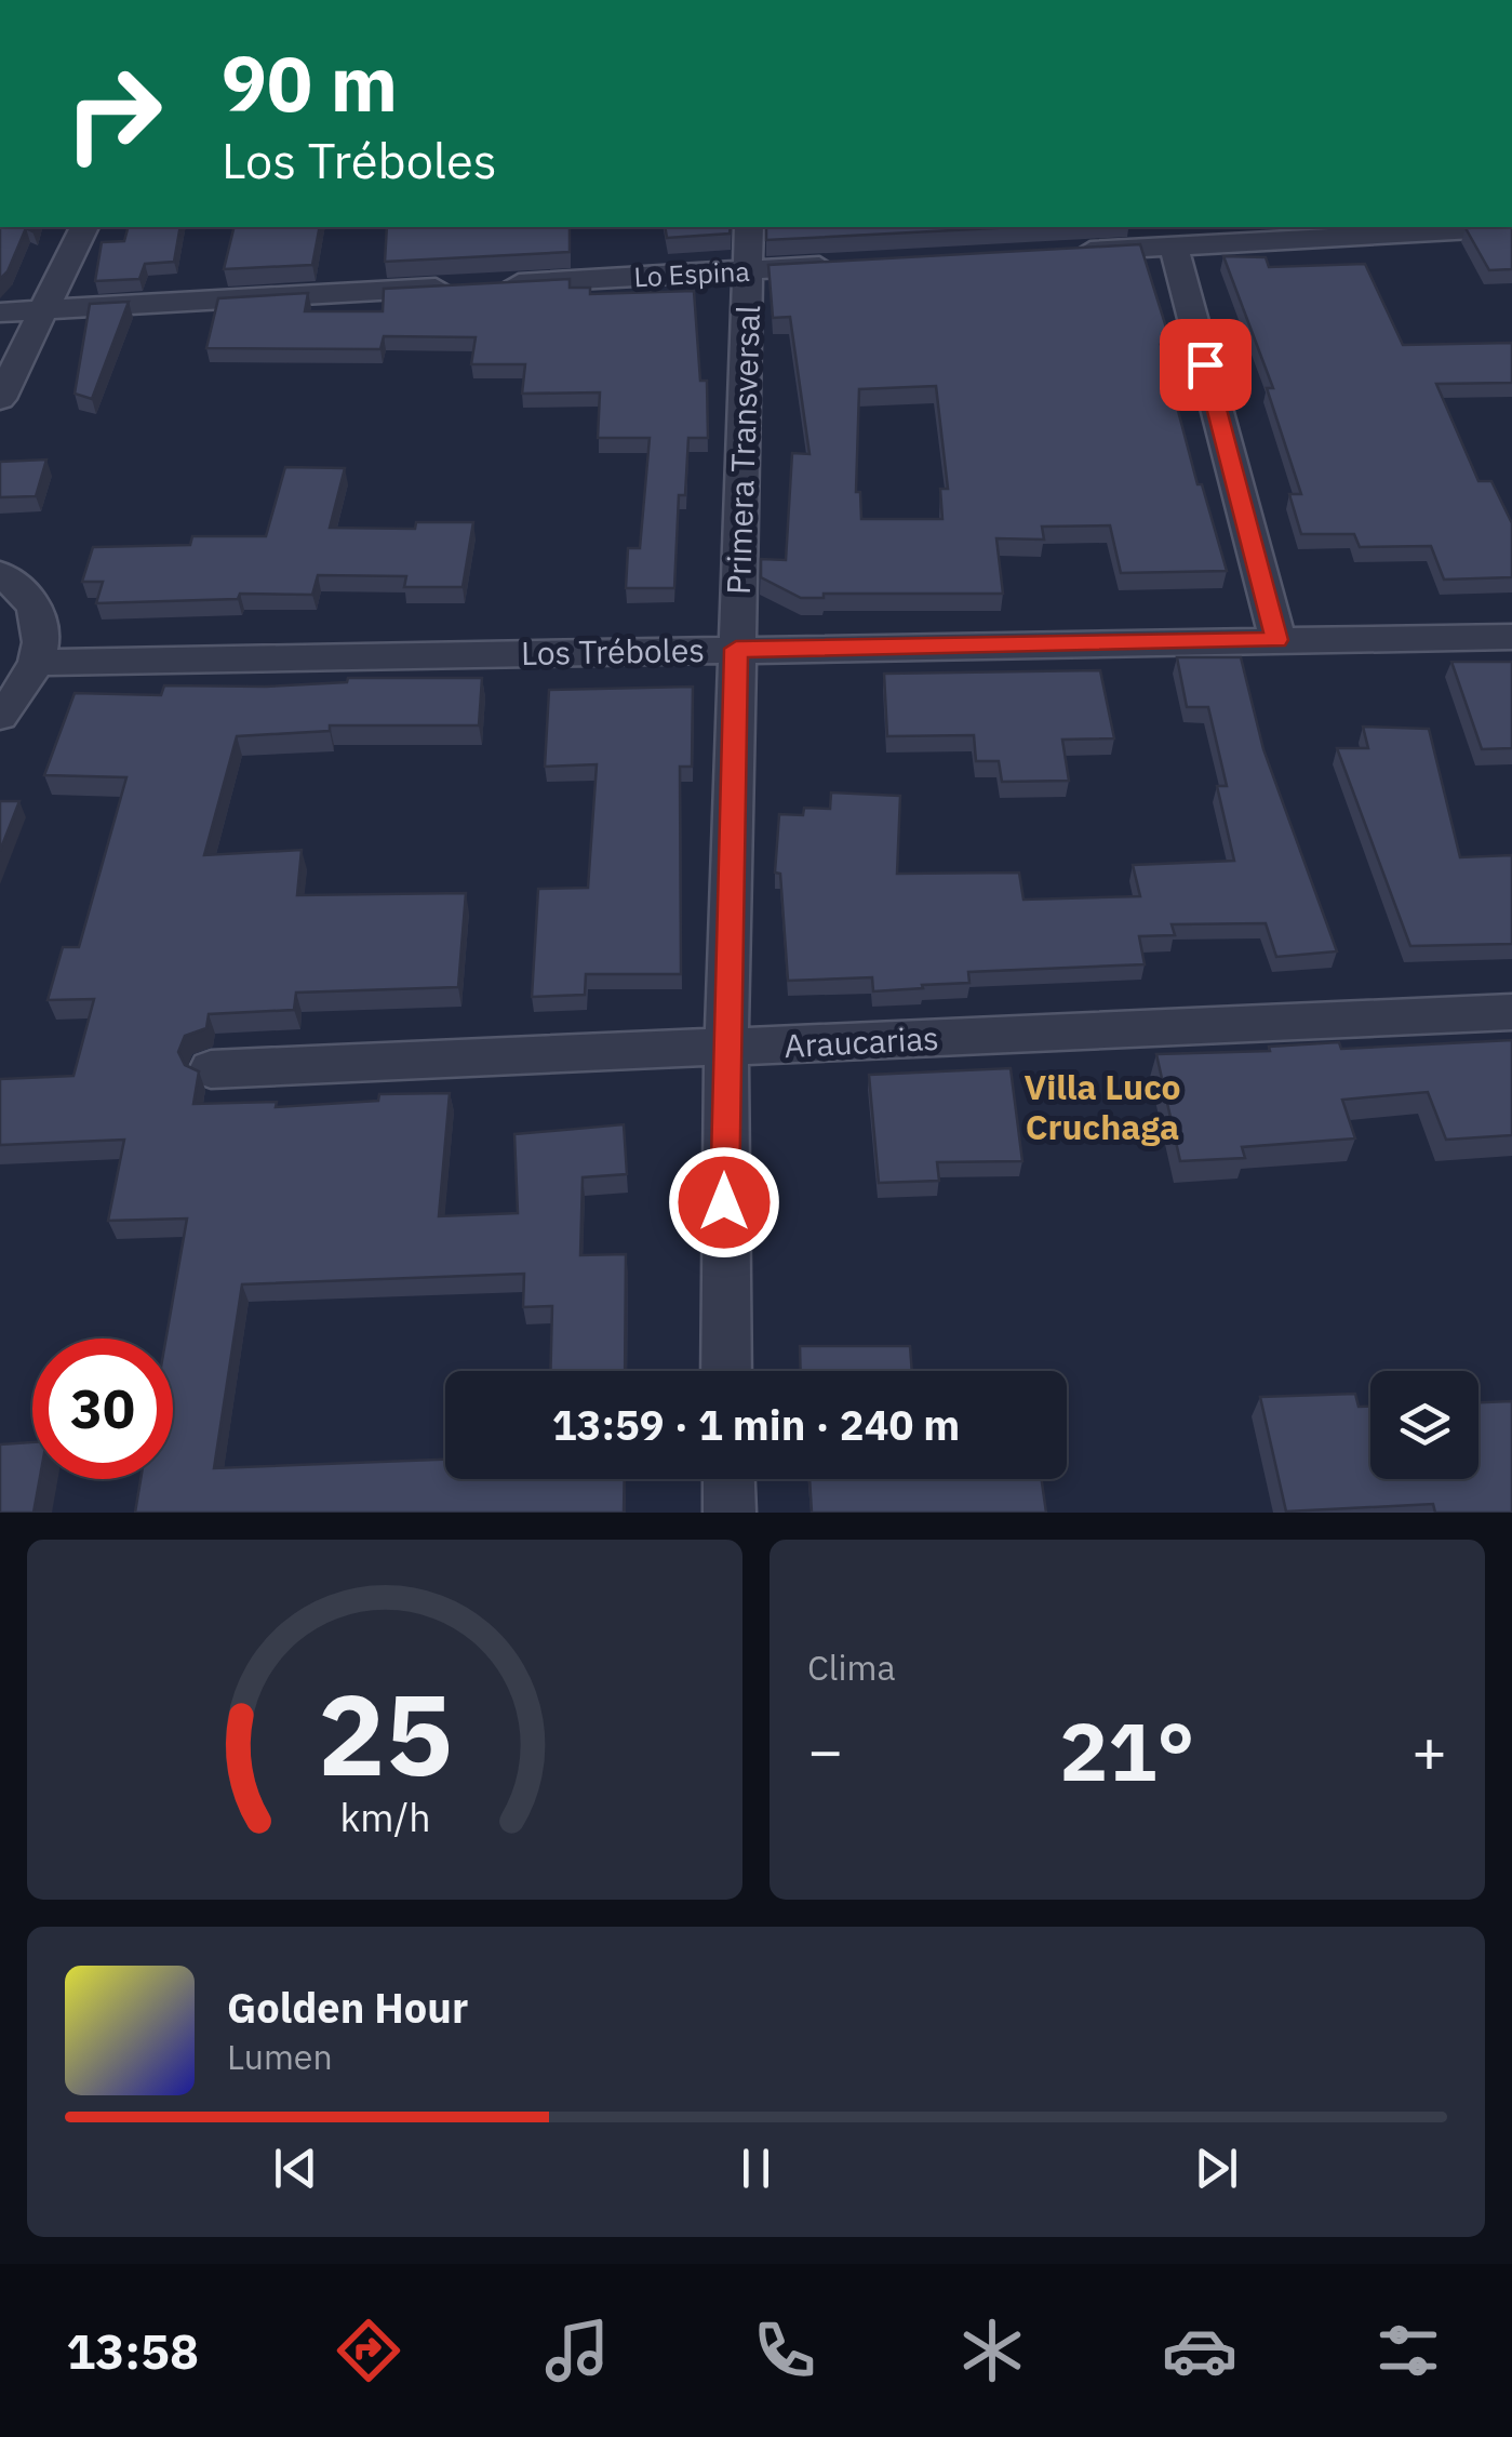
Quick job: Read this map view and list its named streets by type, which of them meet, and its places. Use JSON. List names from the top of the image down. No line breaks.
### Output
{"streets":{"street":["Lo Espina","Primera Transversal","Los Tréboles","Araucarias"]},"crossings":[["Lo Espina","Primera Transversal"],["Primera Transversal","Los Tréboles"],["Primera Transversal","Araucarias"]],"districts":["Villa Luco Cruchaga"],"page":{"turn":["90 m","Los Tréboles"],"limit":"30","trip":"13:59 · 1 min · 240 m","tile":"Clima","heat":["−","21°","+"],"song":["Golden Hour","Lumen"],"tabs":"13:58","gauge":["25","km/h"]}}
